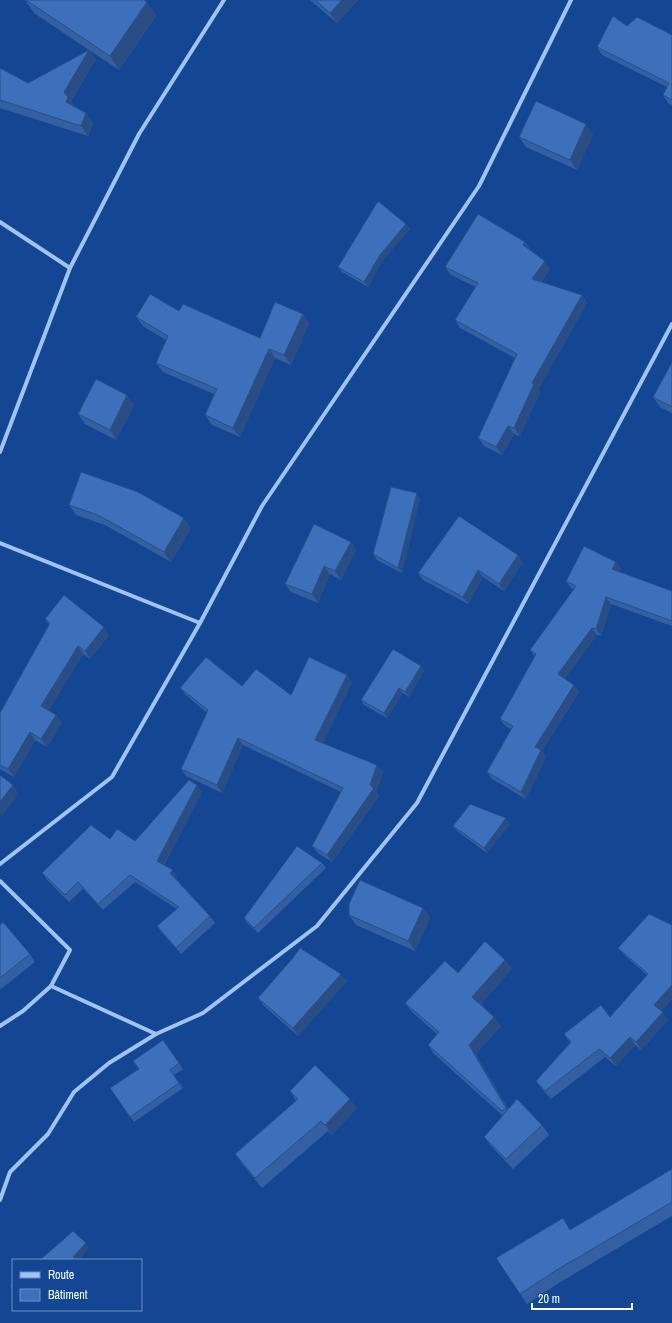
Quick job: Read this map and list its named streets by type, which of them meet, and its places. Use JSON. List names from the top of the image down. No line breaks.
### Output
{"legend":["Route","Bâtiment"],"scale_bar":"20 m"}
